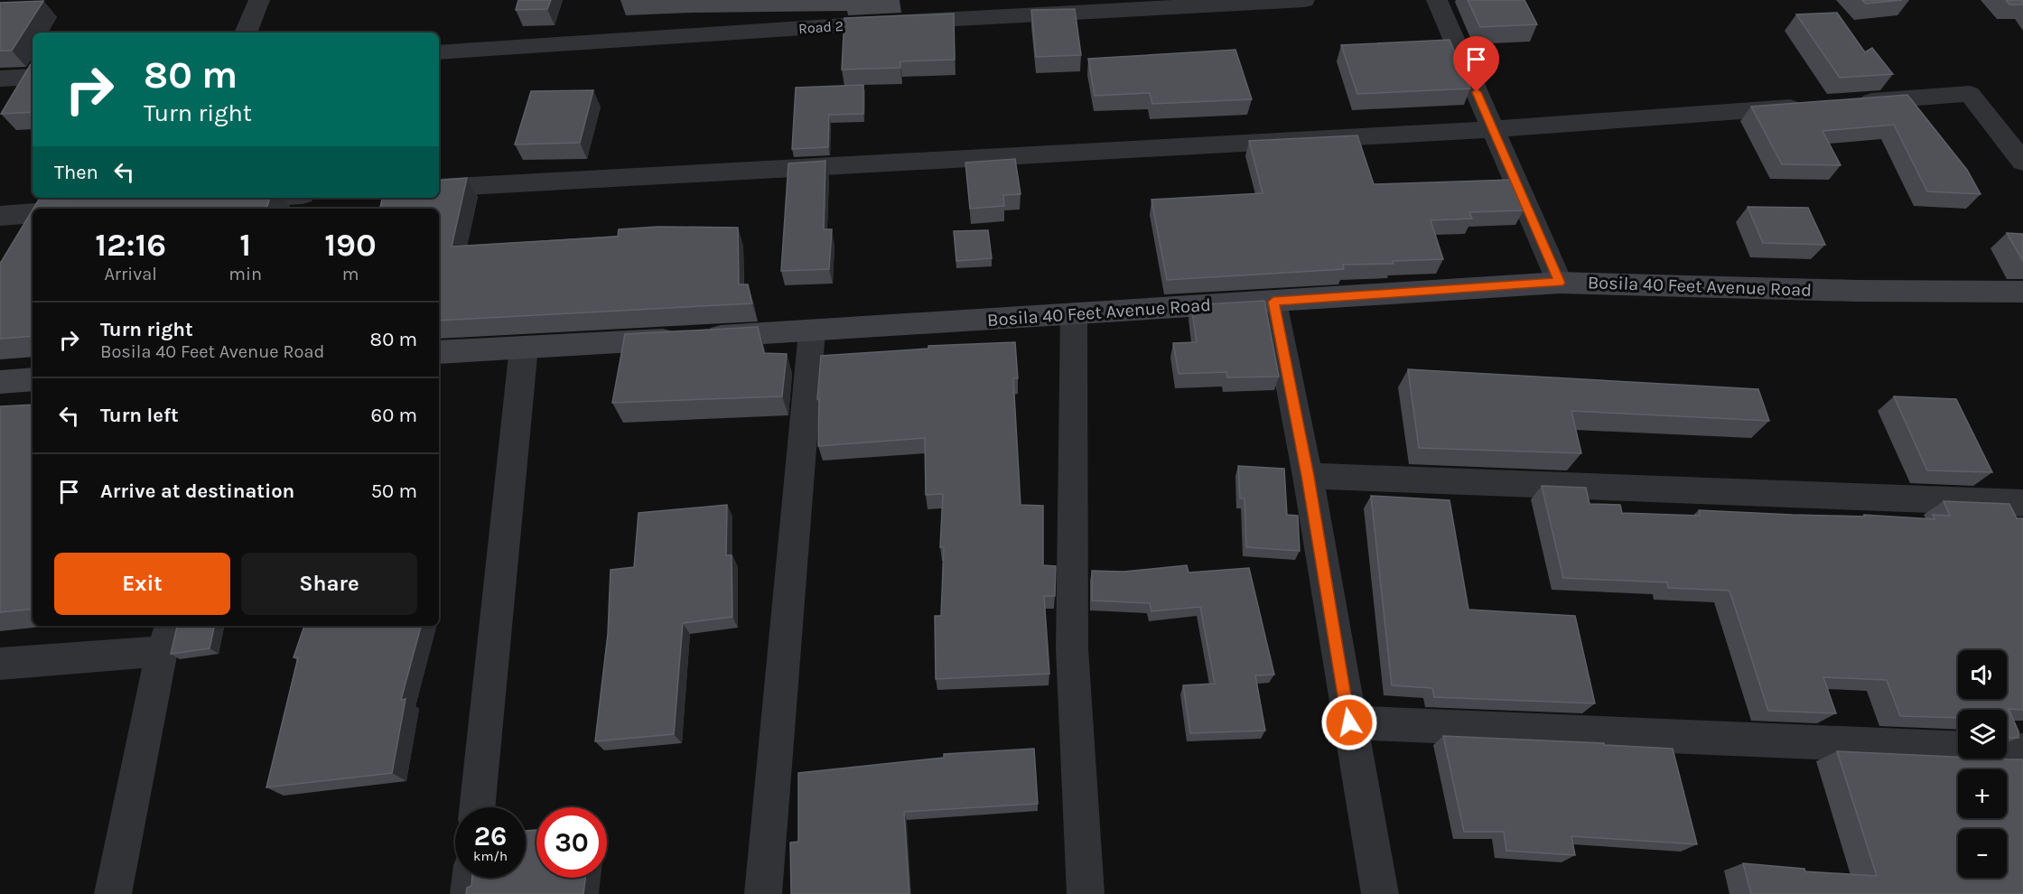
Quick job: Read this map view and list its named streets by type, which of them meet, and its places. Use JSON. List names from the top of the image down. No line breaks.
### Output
{"streets":{"street":["Road 2","Bosila 40 Feet Avenue Road"]},"page":{"turn":["80 m","Turn right"],"then":"Then","eta":["12:16","Arrival","1","min","190","m"],"list":[{"name":"Turn right","note":"Bosila 40 Feet Avenue Road","value":"80 m"},{"name":"Turn left","value":"60 m"},{"name":"Arrive at destination","value":"50 m"}],"buttons":["Exit","Share"],"map_buttons":["+","−"],"speed":"26 km/h","limit":"30"}}
